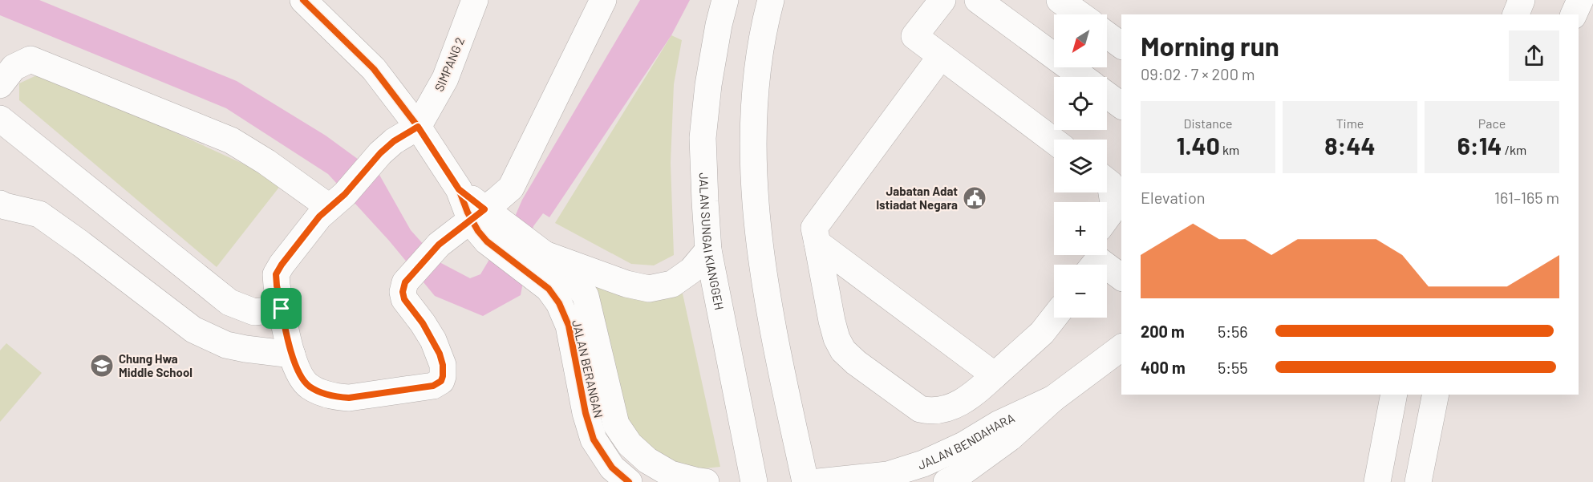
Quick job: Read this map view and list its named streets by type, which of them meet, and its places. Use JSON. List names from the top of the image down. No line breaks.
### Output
{"streets":{"main road":["SIMPANG 2","JALAN SUNGAI KIANGGEH","JALAN BERANGAN","JALAN BENDAHARA"]},"crossings":[["SIMPANG 2","JALAN BERANGAN"]],"places":{"public building":["Jabatan Adat Istiadat Negara"],"school or university":["Chung Hwa Middle School"]},"north":"bottom left","page":{"map_buttons":["+","−"],"heading":["Morning run","09:02 · 7 × 200 m"],"stats":[["Distance","1.40 km"],["Time","8:44"],["Pace","6:14 /km"]],"chart":["Elevation","161–165 m"],"list":[{"name":"200 m","note":"5:56"},{"name":"400 m","note":"5:55"}]}}
